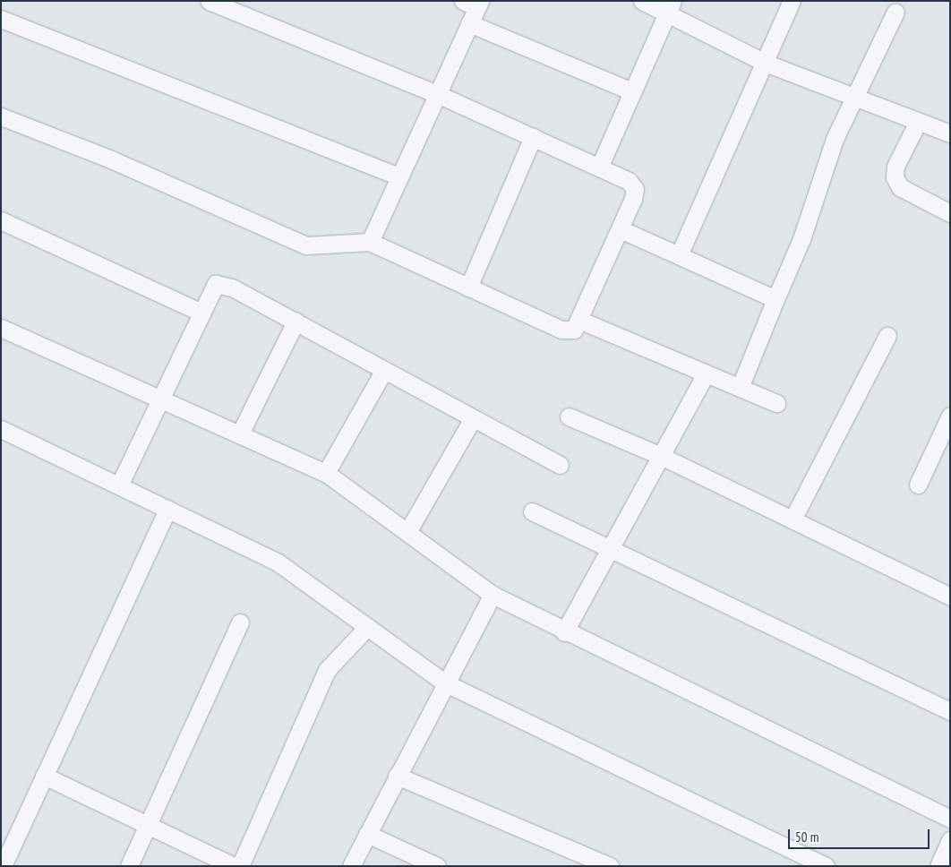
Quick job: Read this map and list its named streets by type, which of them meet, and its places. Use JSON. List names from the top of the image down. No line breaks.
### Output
{"scale_bar":"50 m"}
